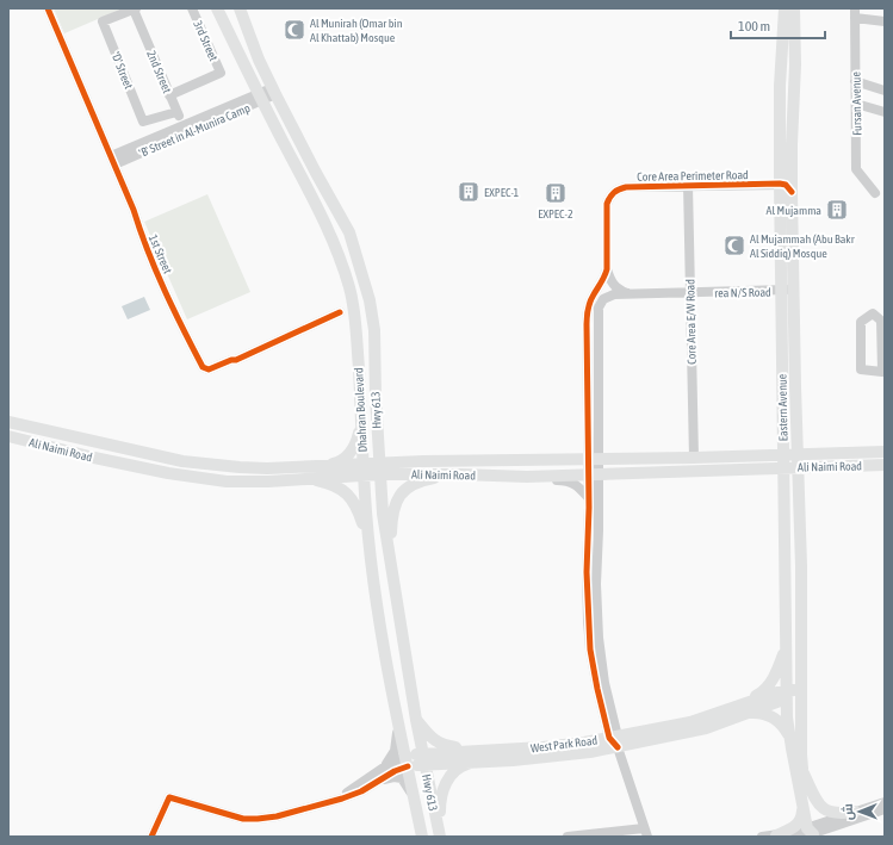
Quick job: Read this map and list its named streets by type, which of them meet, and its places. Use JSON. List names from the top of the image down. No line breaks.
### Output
{"streets":{"main road":["Eastern Avenue","Dhahran Boulevard","Hwy 613","Ali Naimi Road","West Park Road"],"street":["3rd Street","'D' Street","2nd Street","Fursan Avenue","'B' Street in Al-Munira Camp","Core Area Perimeter Road","1st Street","rea N/S Road","Core Area E/W Road"]},"crossings":[["3rd Street","2nd Street"],["'D' Street","2nd Street"],["2nd Street","'B' Street in Al-Munira Camp"],["'B' Street in Al-Munira Camp","1st Street"],["'B' Street in Al-Munira Camp","Dhahran Boulevard"],["'B' Street in Al-Munira Camp","Hwy 613"],["Core Area Perimeter Road","Core Area E/W Road"],["Core Area Perimeter Road","Eastern Avenue"],["rea N/S Road","Core Area E/W Road"],["rea N/S Road","Eastern Avenue"],["rea N/S Road","Ali Naimi Road"],["Core Area E/W Road","Ali Naimi Road"],["Eastern Avenue","Ali Naimi Road"],["Eastern Avenue","West Park Road"],["Dhahran Boulevard","Ali Naimi Road"],["Dhahran Boulevard","West Park Road"],["Hwy 613","Ali Naimi Road"],["Hwy 613","West Park Road"]],"places":{"mosque":["Al Munirah (Omar bin Al Khattab) Mosque","Al Mujammah (Abu Bakr Al Siddiq) Mosque"],"building":["EXPEC-1","EXPEC-2","Al Mujamma"]},"scale_bar":"100 m","north":"left"}
